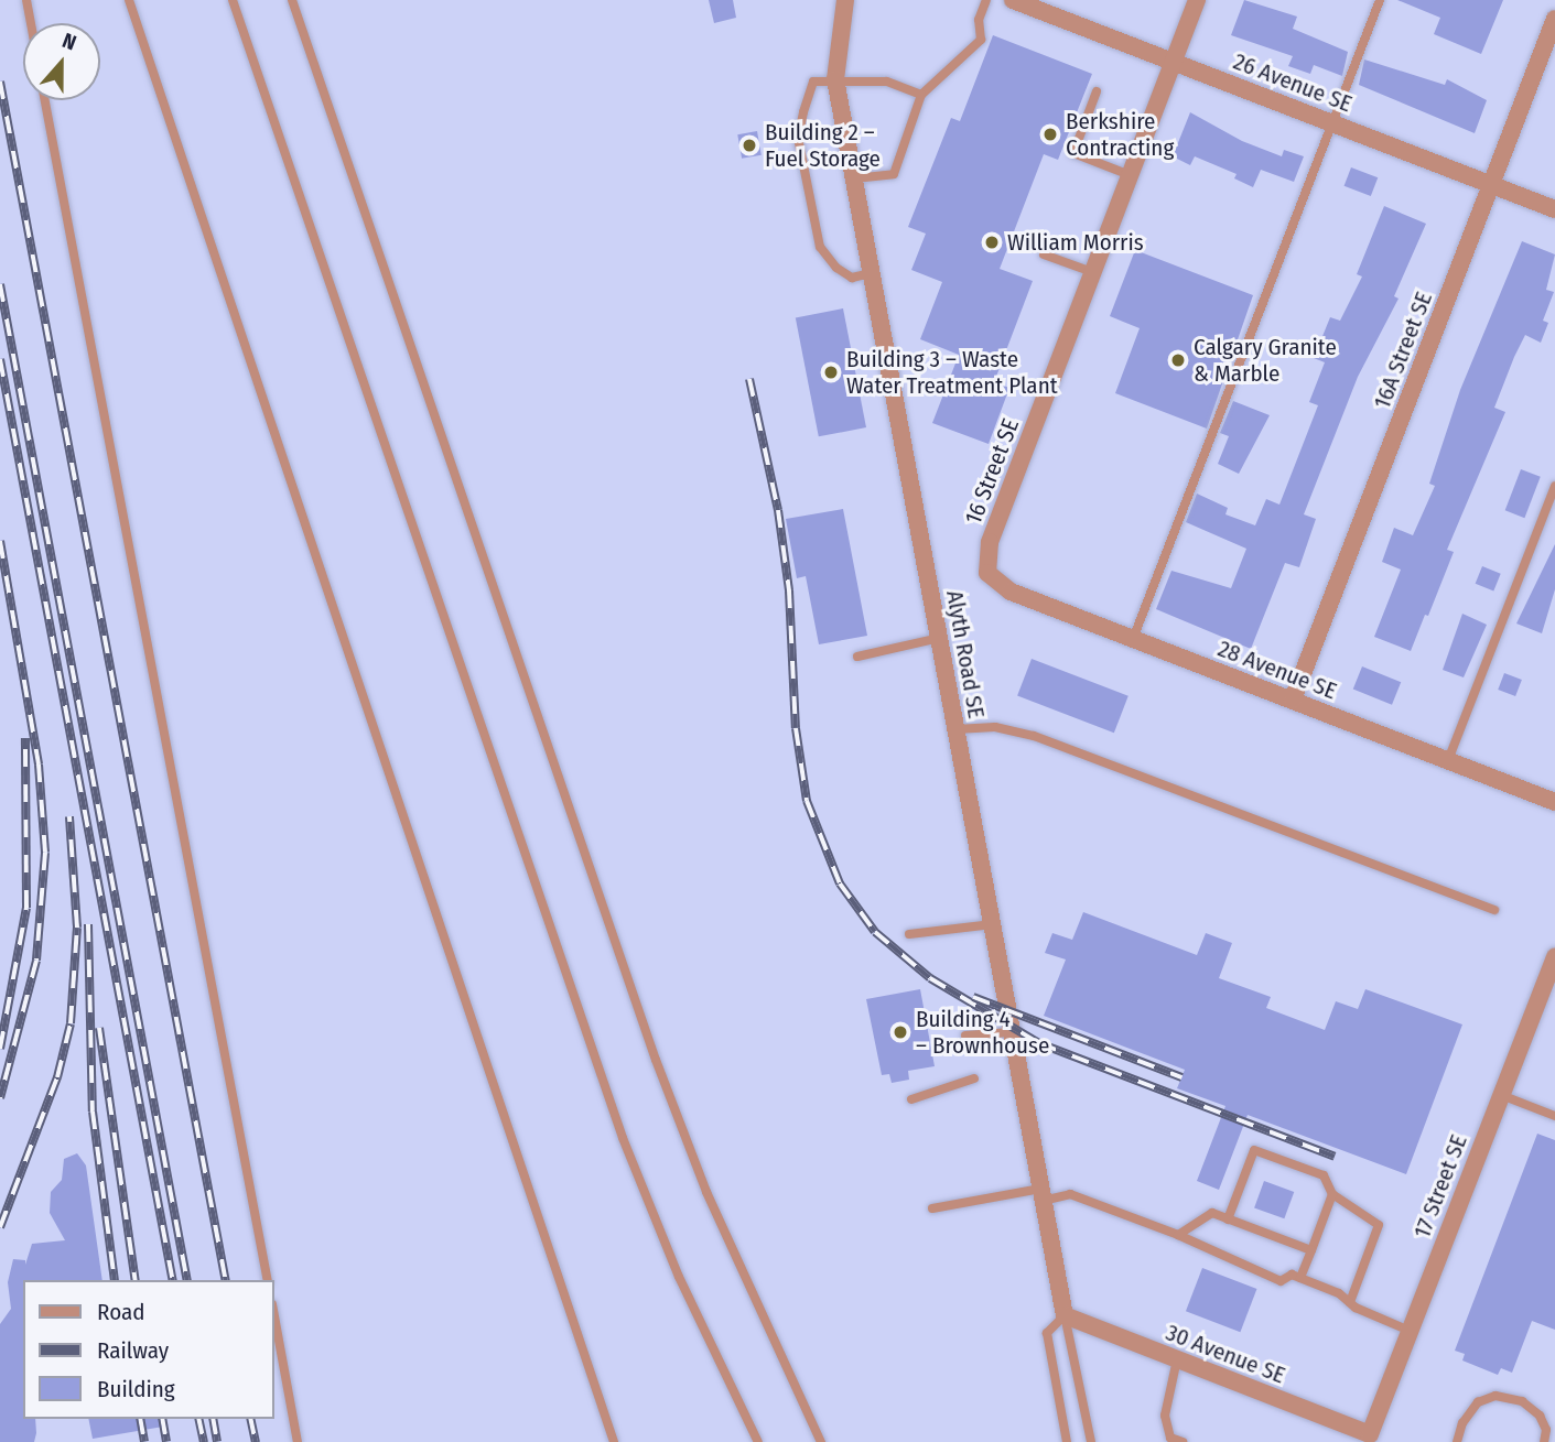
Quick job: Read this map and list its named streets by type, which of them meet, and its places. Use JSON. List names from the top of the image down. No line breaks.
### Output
{"streets":{"street":["26 Avenue SE","16A Street SE","16 Street SE","Alyth Road SE","28 Avenue SE","17 Street SE","30 Avenue SE"]},"crossings":[["26 Avenue SE","16A Street SE"],["26 Avenue SE","16 Street SE"],["16A Street SE","28 Avenue SE"],["16 Street SE","28 Avenue SE"],["Alyth Road SE","30 Avenue SE"],["17 Street SE","30 Avenue SE"]],"places":["Berkshire Contracting","Building 2 – Fuel Storage","William Morris","Calgary Granite & Marble","Building 3 – Waste Water Treatment Plant","Building 4 – Brownhouse"],"legend":["Road","Railway","Building"],"north":"top"}
